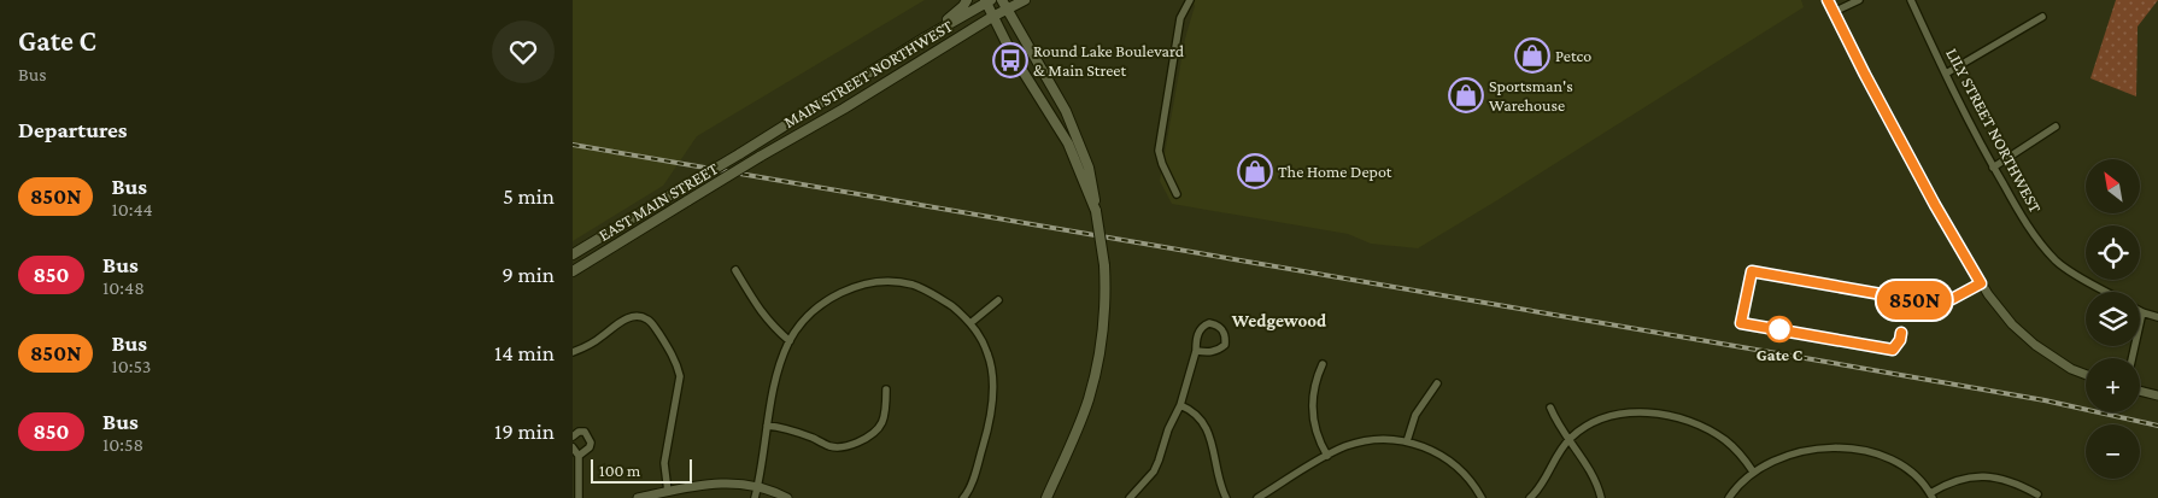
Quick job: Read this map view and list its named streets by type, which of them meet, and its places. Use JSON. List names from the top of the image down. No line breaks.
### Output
{"streets":{"main road":["MAIN STREET NORTHWEST","EAST MAIN STREET"],"street":["LILY STREET NORTHWEST"]},"crossings":[["MAIN STREET NORTHWEST","EAST MAIN STREET"]],"districts":["Wedgewood"],"places":{"shop":["Petco","Sportsman's Warehouse","The Home Depot"],"bus stop":["Round Lake Boulevard & Main Street"],"other":["Gate C"]},"lines":["bus line 850N"],"scale_bar":"100 m","north":"top left","page":{"heading":[["Gate C","Bus"],"Departures"],"on_map":"850N","list":[{"mark":"850N","name":"Bus","note":"10:44","value":"5 min"},{"mark":"850","name":"Bus","note":"10:48","value":"9 min"},{"mark":"850N","name":"Bus","note":"10:53","value":"14 min"},{"mark":"850","name":"Bus","note":"10:58","value":"19 min"}],"map_buttons":["+","−"],"scale":"100 m"}}
